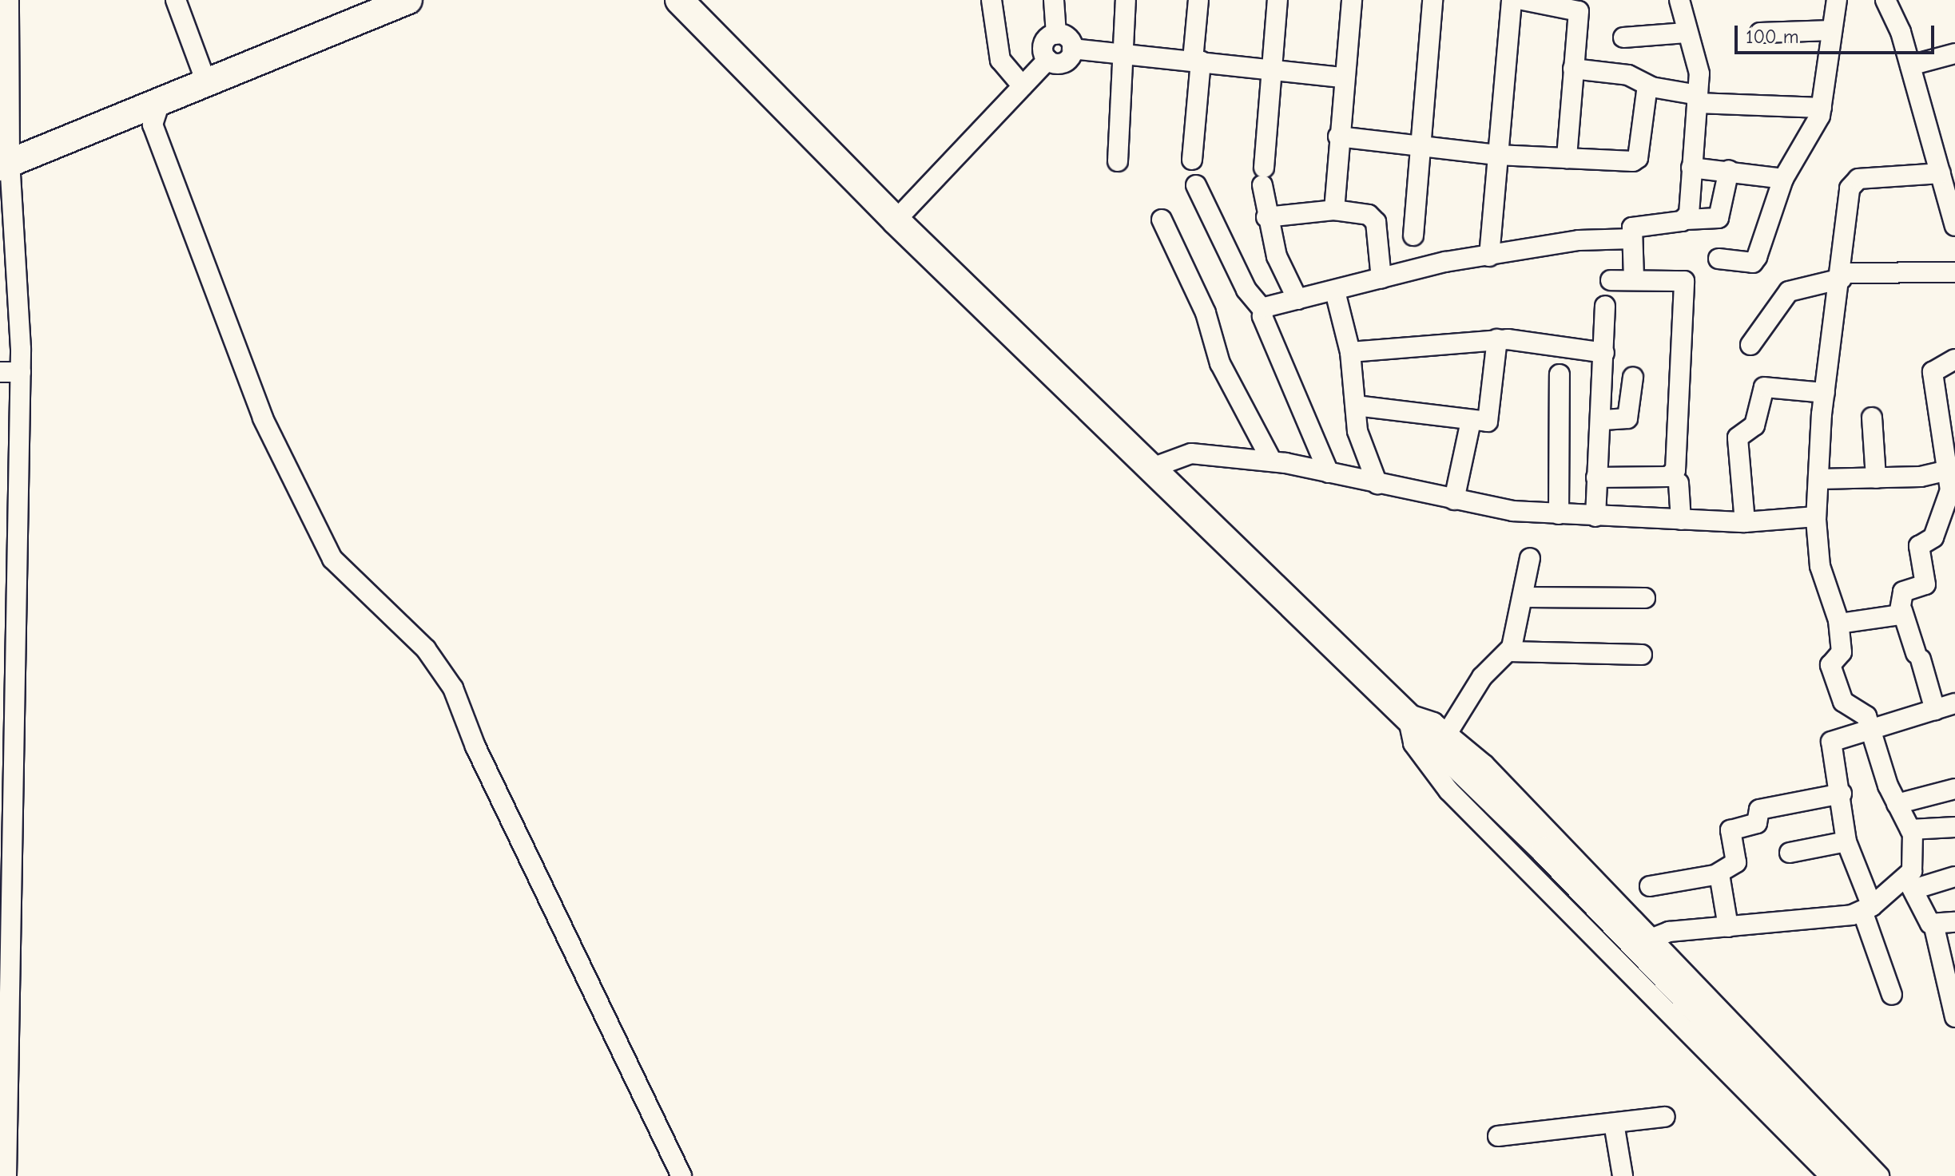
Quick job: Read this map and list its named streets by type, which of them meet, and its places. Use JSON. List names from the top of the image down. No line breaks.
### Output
{"scale_bar":"100 m"}
